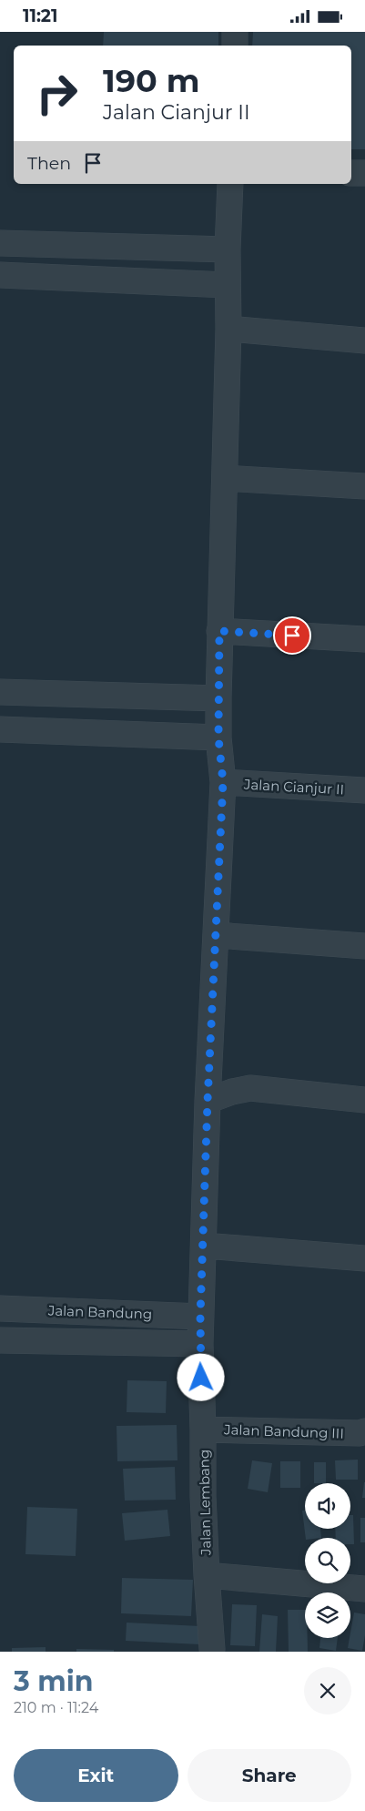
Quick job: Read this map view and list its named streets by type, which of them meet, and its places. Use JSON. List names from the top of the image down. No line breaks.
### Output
{"streets":{"street":["Jalan Cianjur II","Jalan Bandung","Jalan Bandung III","Jalan Lembang"]},"crossings":[["Jalan Cianjur II","Jalan Lembang"],["Jalan Bandung","Jalan Lembang"],["Jalan Bandung III","Jalan Lembang"]],"page":{"status":"11:21","turn":["190 m","Jalan Cianjur II"],"then":"Then","heading":["3 min","210 m · 11:24"],"buttons":["Exit","Share"]}}
